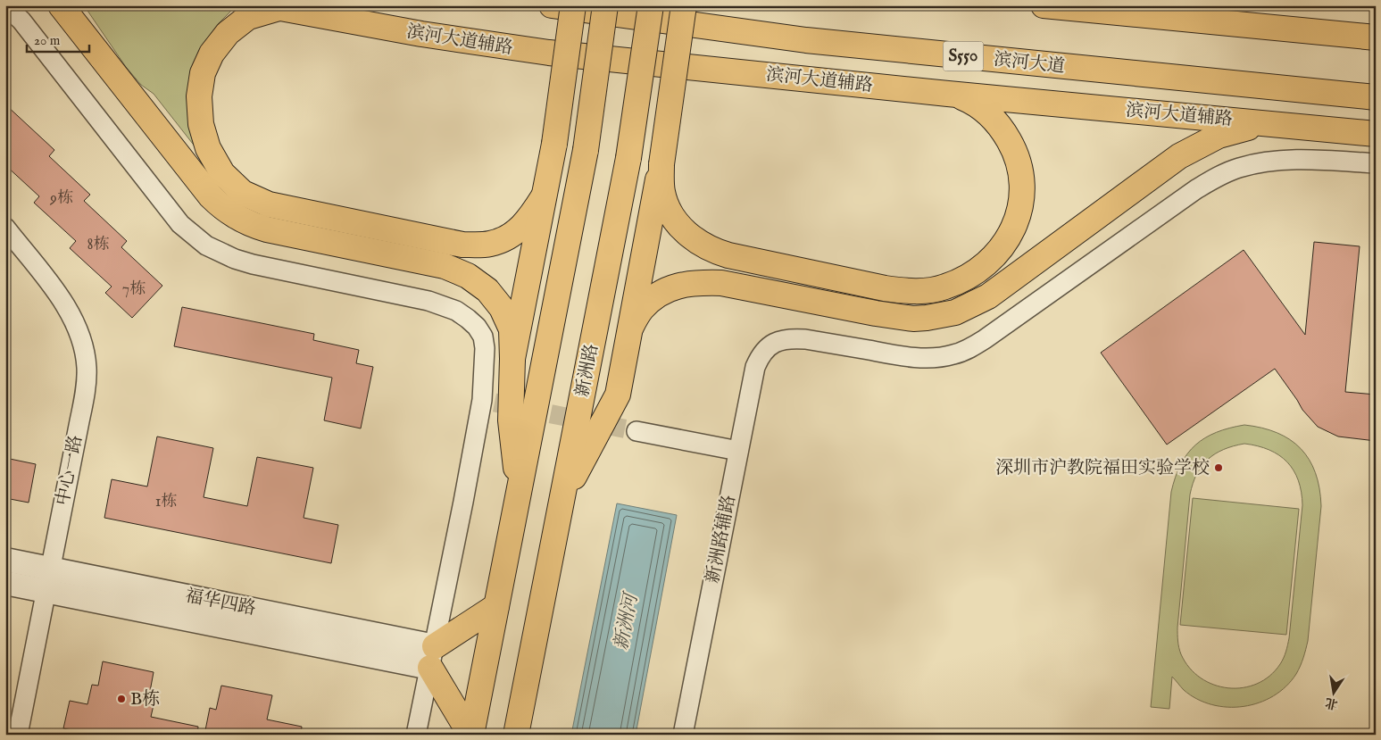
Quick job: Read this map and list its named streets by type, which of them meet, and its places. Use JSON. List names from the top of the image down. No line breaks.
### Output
{"streets":{"main road":["滨河大道辅路","S550","滨河大道","新洲路"],"street":["中心一路","新洲路辅路","福华四路"]},"crossings":[["中心一路","福华四路"]],"water":["新洲河"],"places":["深圳市沪教院福田实验学校","B栋"],"house_numbers":["9栋","8栋","7栋","1栋"],"scale_bar":"20 m","north":"bottom"}
